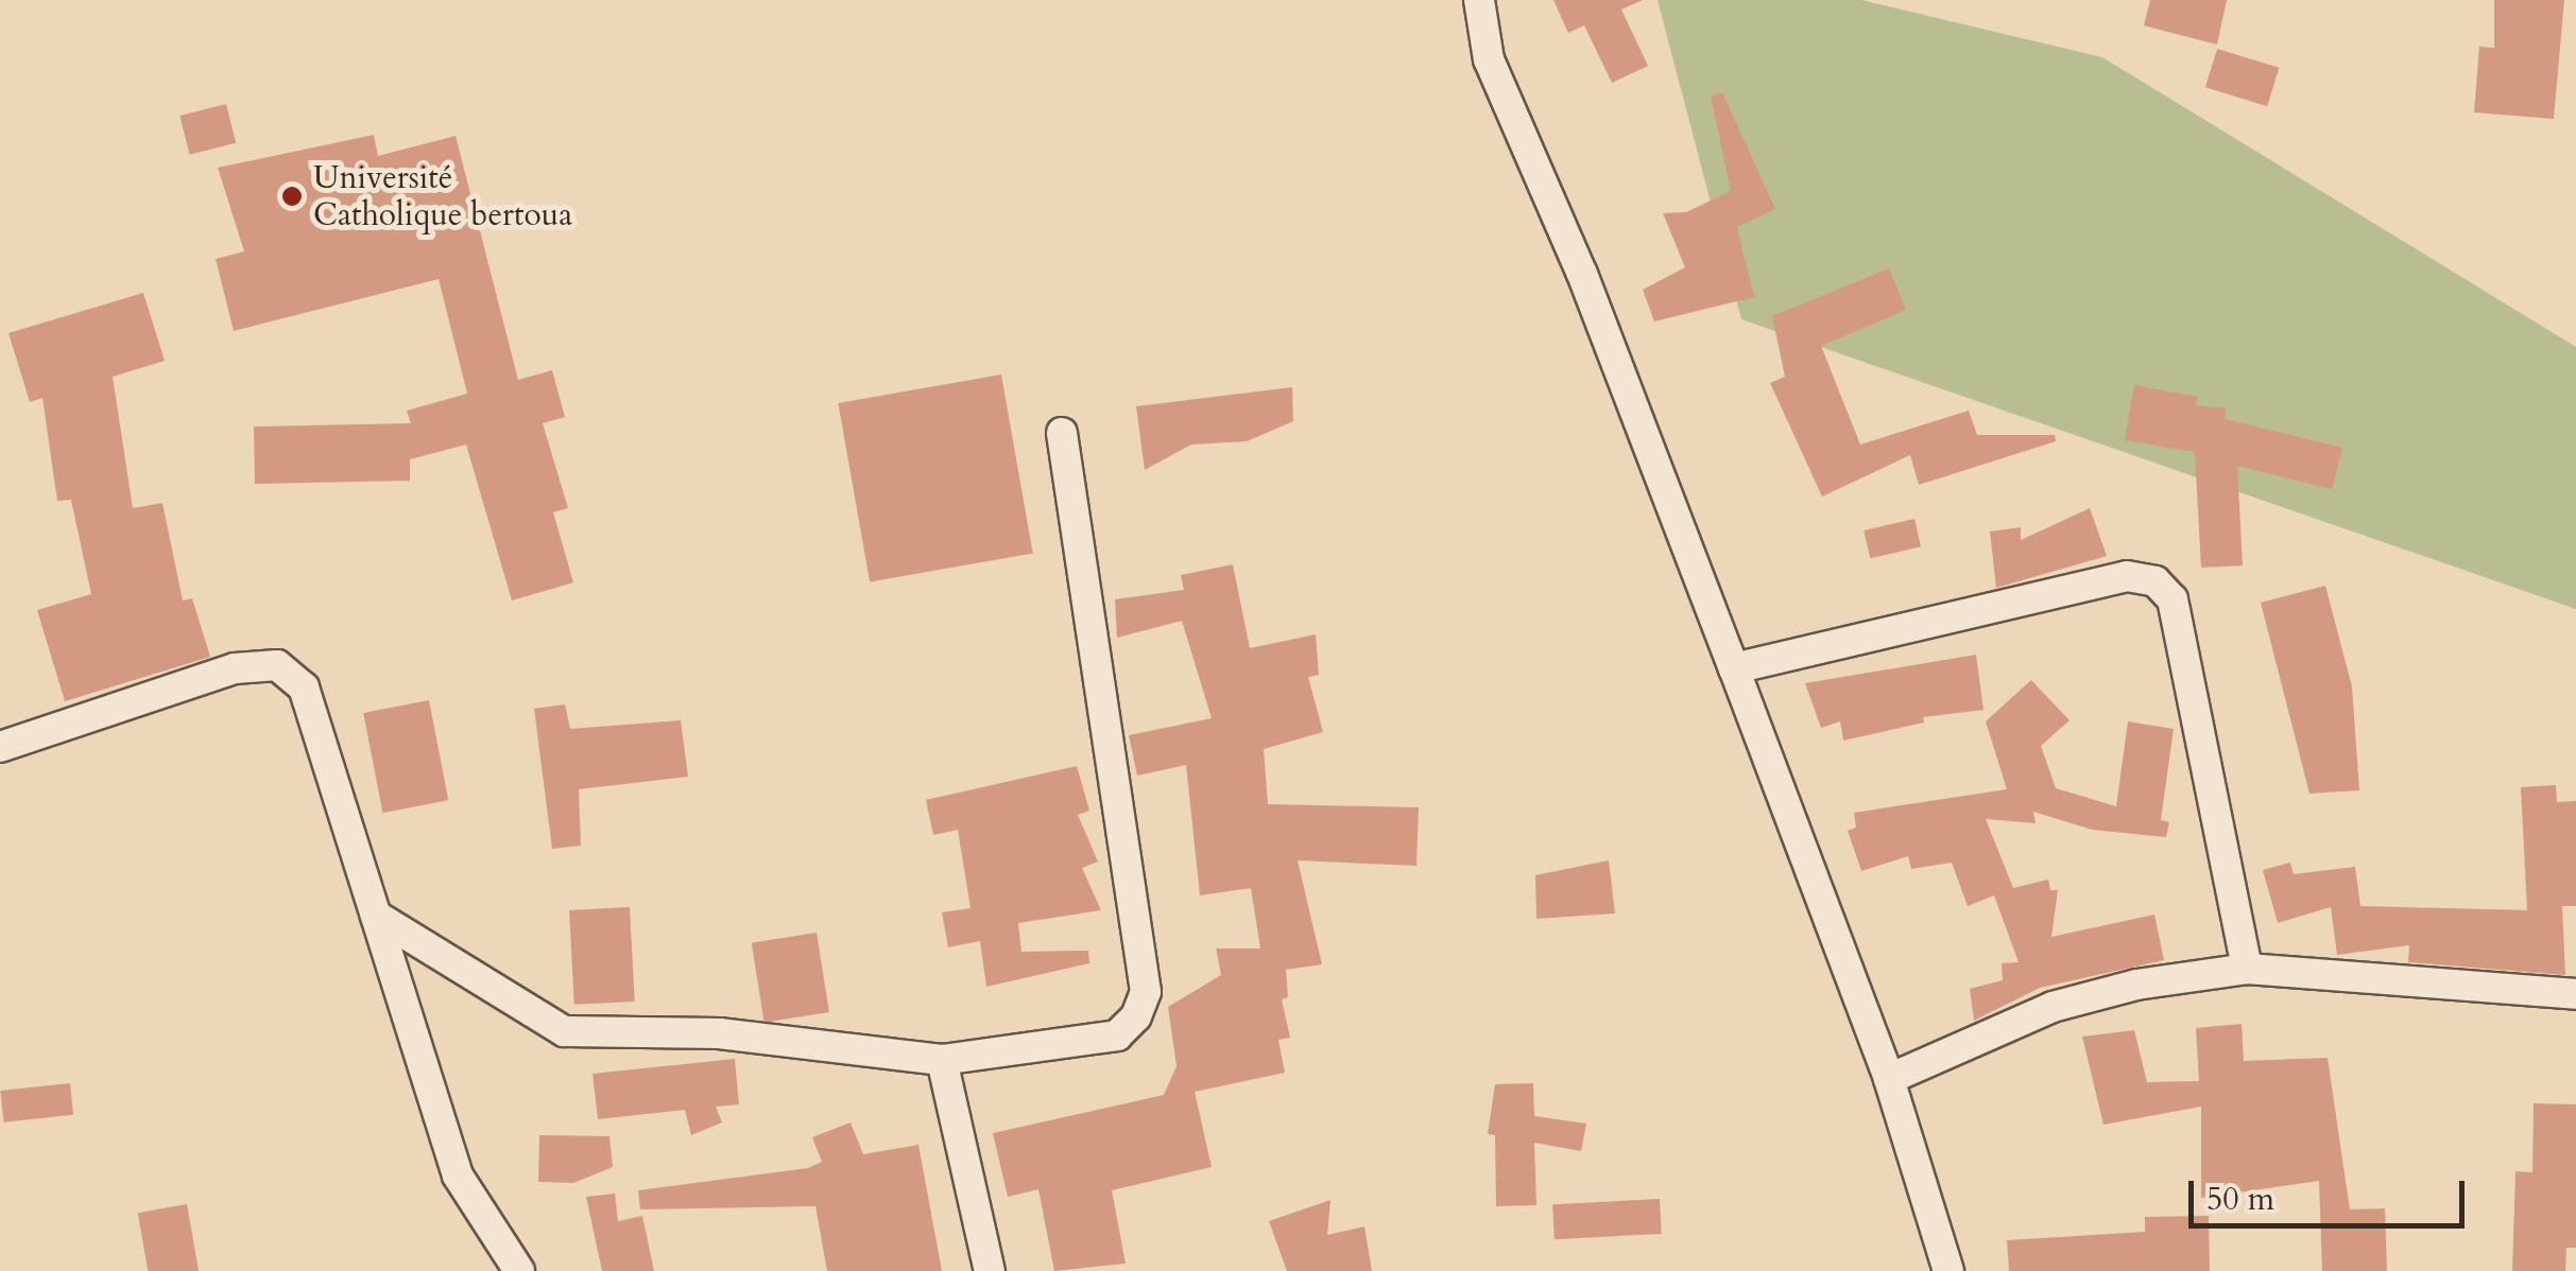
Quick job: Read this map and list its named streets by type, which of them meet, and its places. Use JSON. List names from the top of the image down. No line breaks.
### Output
{"places":["Université Catholique bertoua"],"scale_bar":"50 m"}
